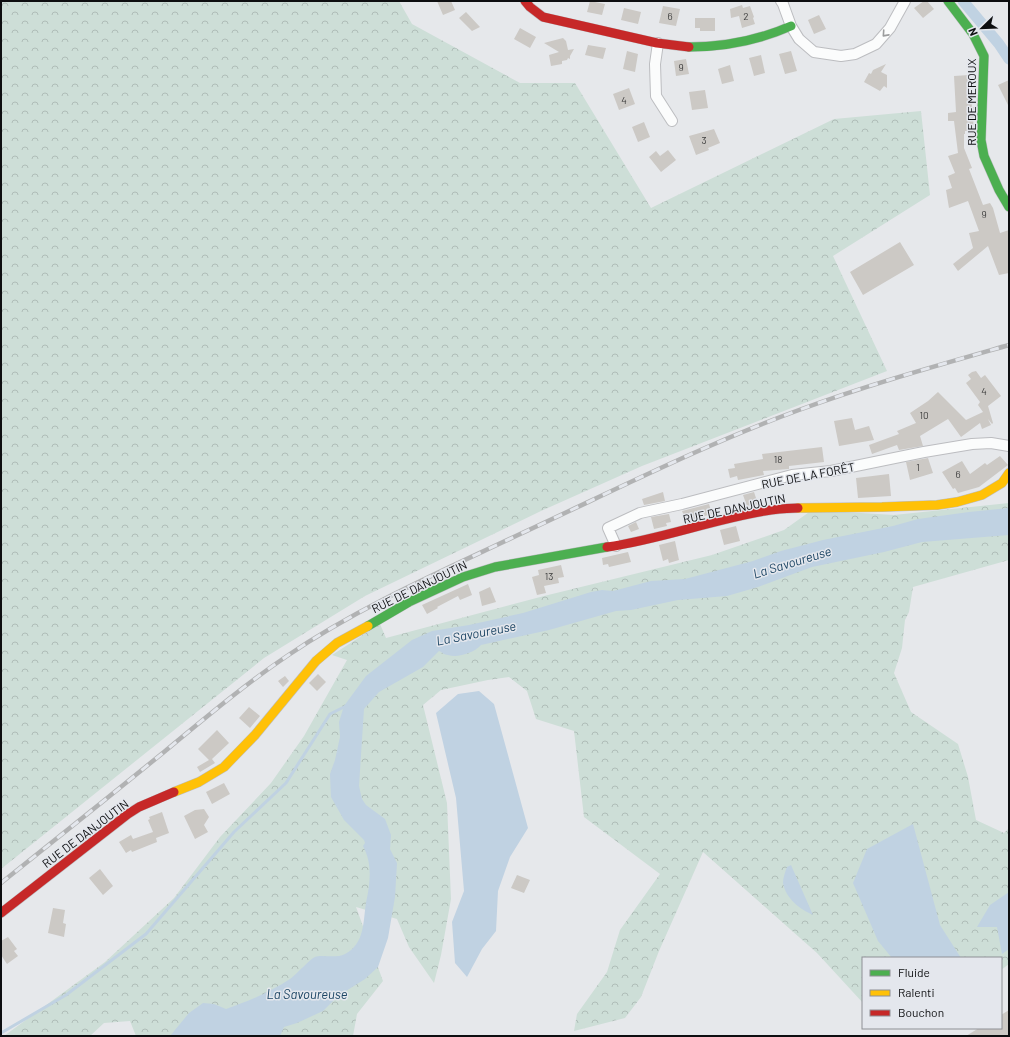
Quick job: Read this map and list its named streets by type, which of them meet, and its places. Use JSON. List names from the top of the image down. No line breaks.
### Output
{"streets":{"street":["RUE DE MEROUX","RUE DE LA FORÊT","RUE DE DANJOUTIN"]},"crossings":[["RUE DE LA FORÊT","RUE DE DANJOUTIN"]],"water":["La Savoureuse"],"house_numbers":["6","2","9","4","3","9","4","10","18","1","6","13"],"legend":["Fluide","Ralenti","Bouchon"],"north":"bottom left"}
